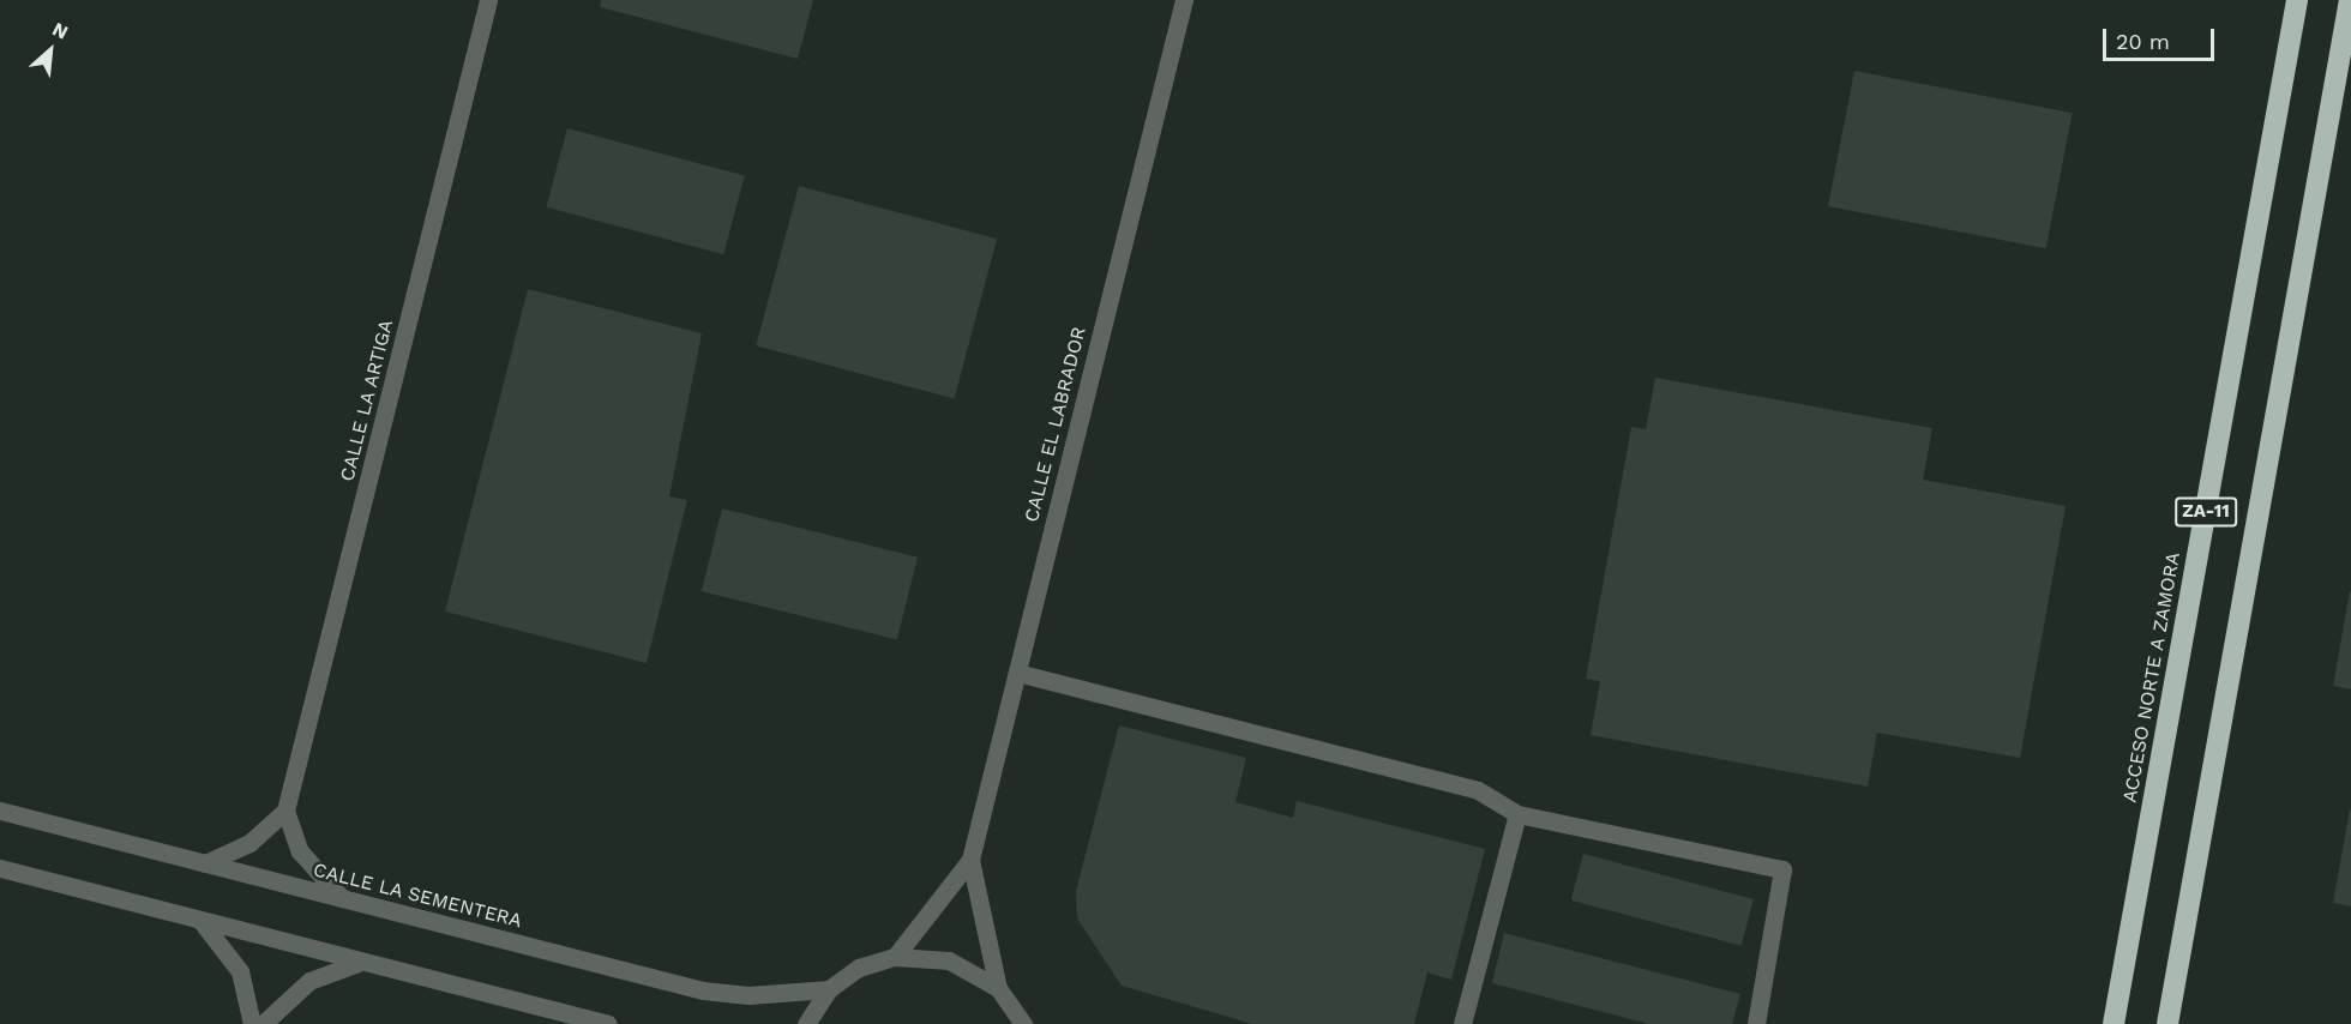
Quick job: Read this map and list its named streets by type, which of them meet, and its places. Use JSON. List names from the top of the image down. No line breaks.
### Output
{"streets":{"highway":["ZA-11","ACCESO NORTE A ZAMORA"],"street":["CALLE LA ARTIGA","CALLE EL LABRADOR","CALLE LA SEMENTERA"]},"scale_bar":"20 m","north":"top right"}
